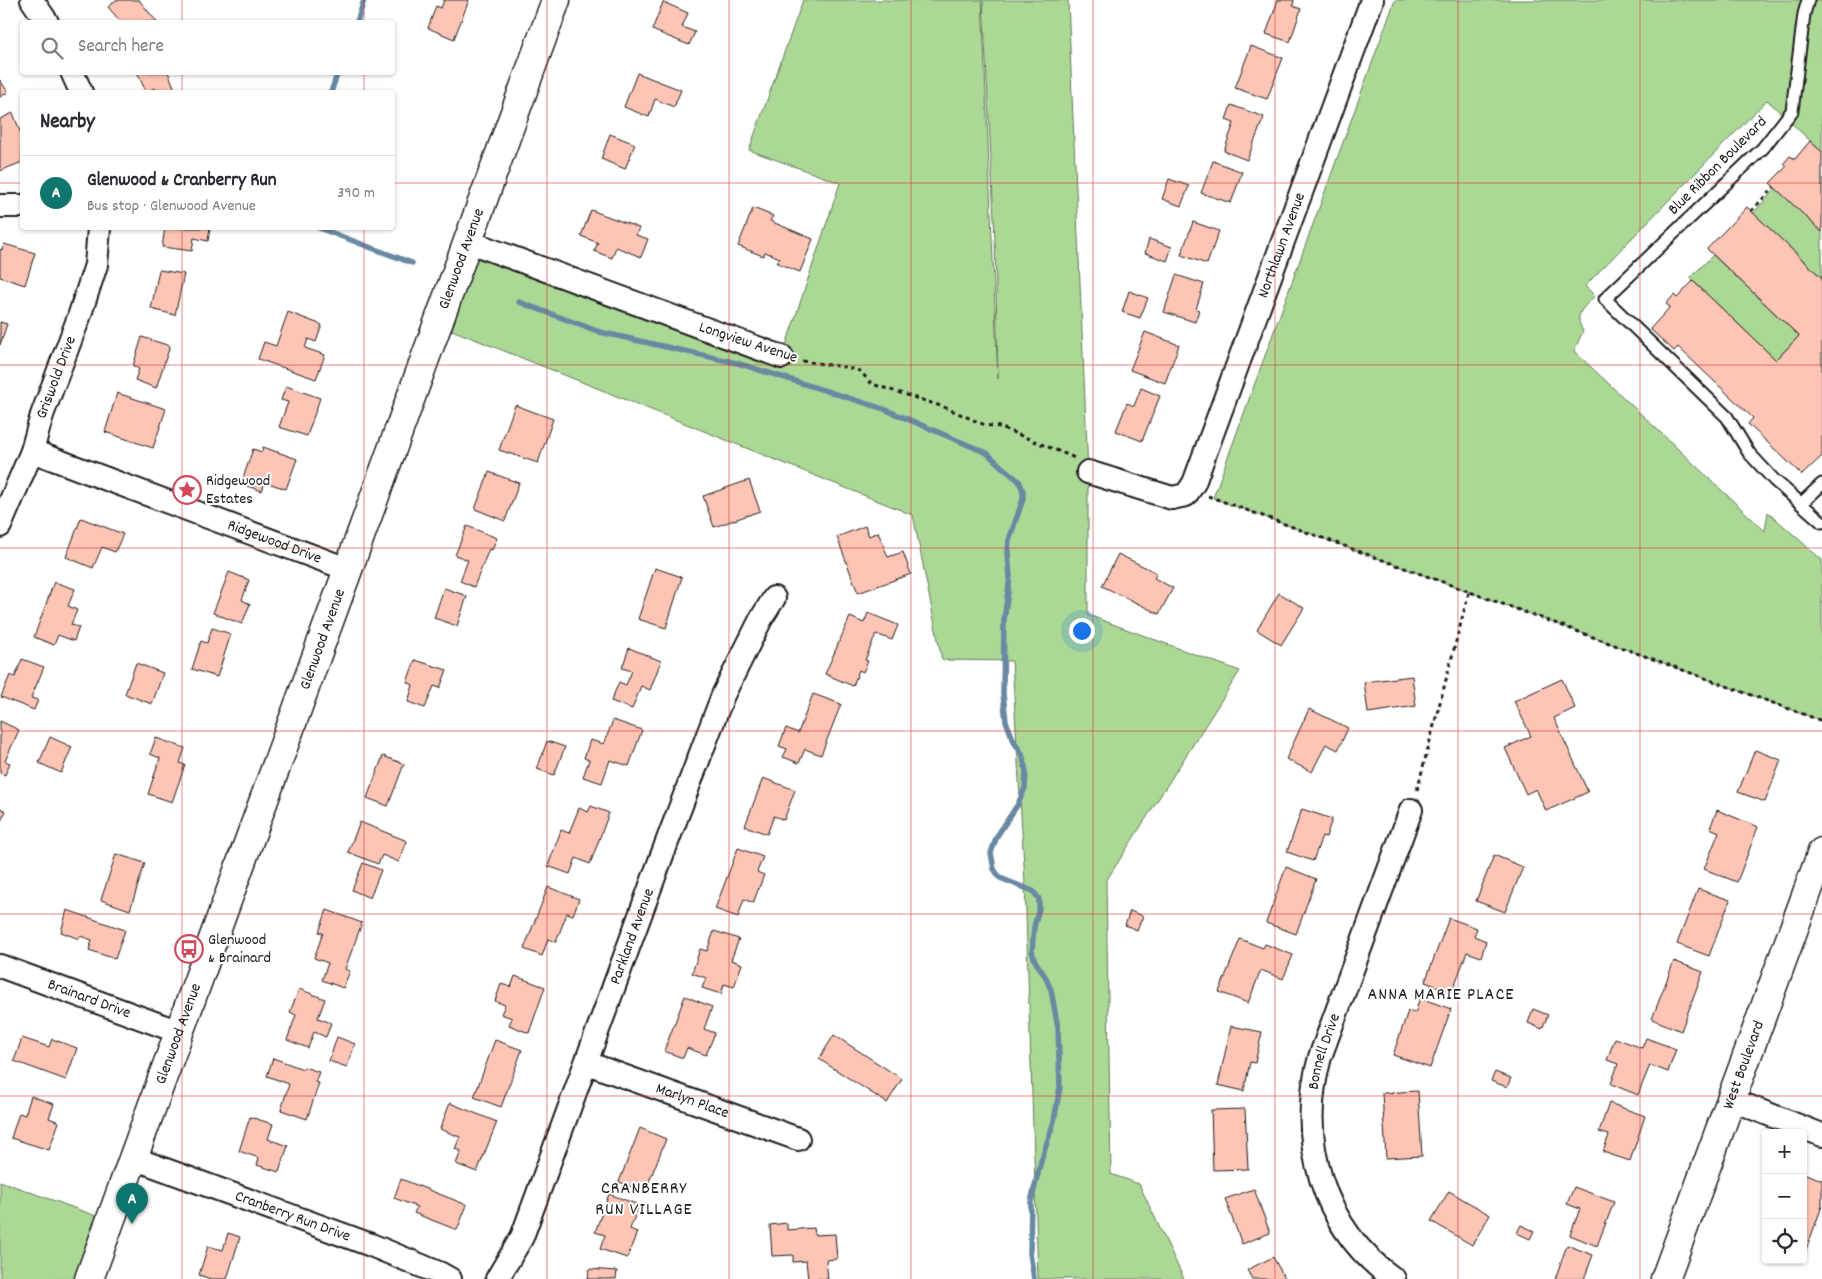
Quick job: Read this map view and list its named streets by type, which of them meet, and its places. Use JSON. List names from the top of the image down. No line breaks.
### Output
{"streets":{"street":["Northlawn Avenue","Glenwood Avenue","Longview Avenue","Griswold Drive","Ridgewood Drive","Parkland Avenue","Brainard Drive","Bonnell Drive","West Boulevard","Marlyn Place","Cranberry Run Drive"],"lane":["Blue Ribbon Boulevard"]},"crossings":[["Glenwood Avenue","Longview Avenue"],["Glenwood Avenue","Ridgewood Drive"],["Glenwood Avenue","Brainard Drive"],["Glenwood Avenue","Cranberry Run Drive"],["Griswold Drive","Ridgewood Drive"],["Parkland Avenue","Marlyn Place"]],"districts":["ANNA MARIE PLACE","CRANBERRY RUN VILLAGE"],"places":{"place":["Ridgewood Estates"],"bus stop":["Glenwood & Brainard"]},"page":{"search":"Search here","heading":"Nearby","list":[{"mark":"A","name":"Glenwood & Cranberry Run","note":"Bus stop · Glenwood Avenue","value":"390 m"}],"map_buttons":["+","−"],"pins":"A"}}
